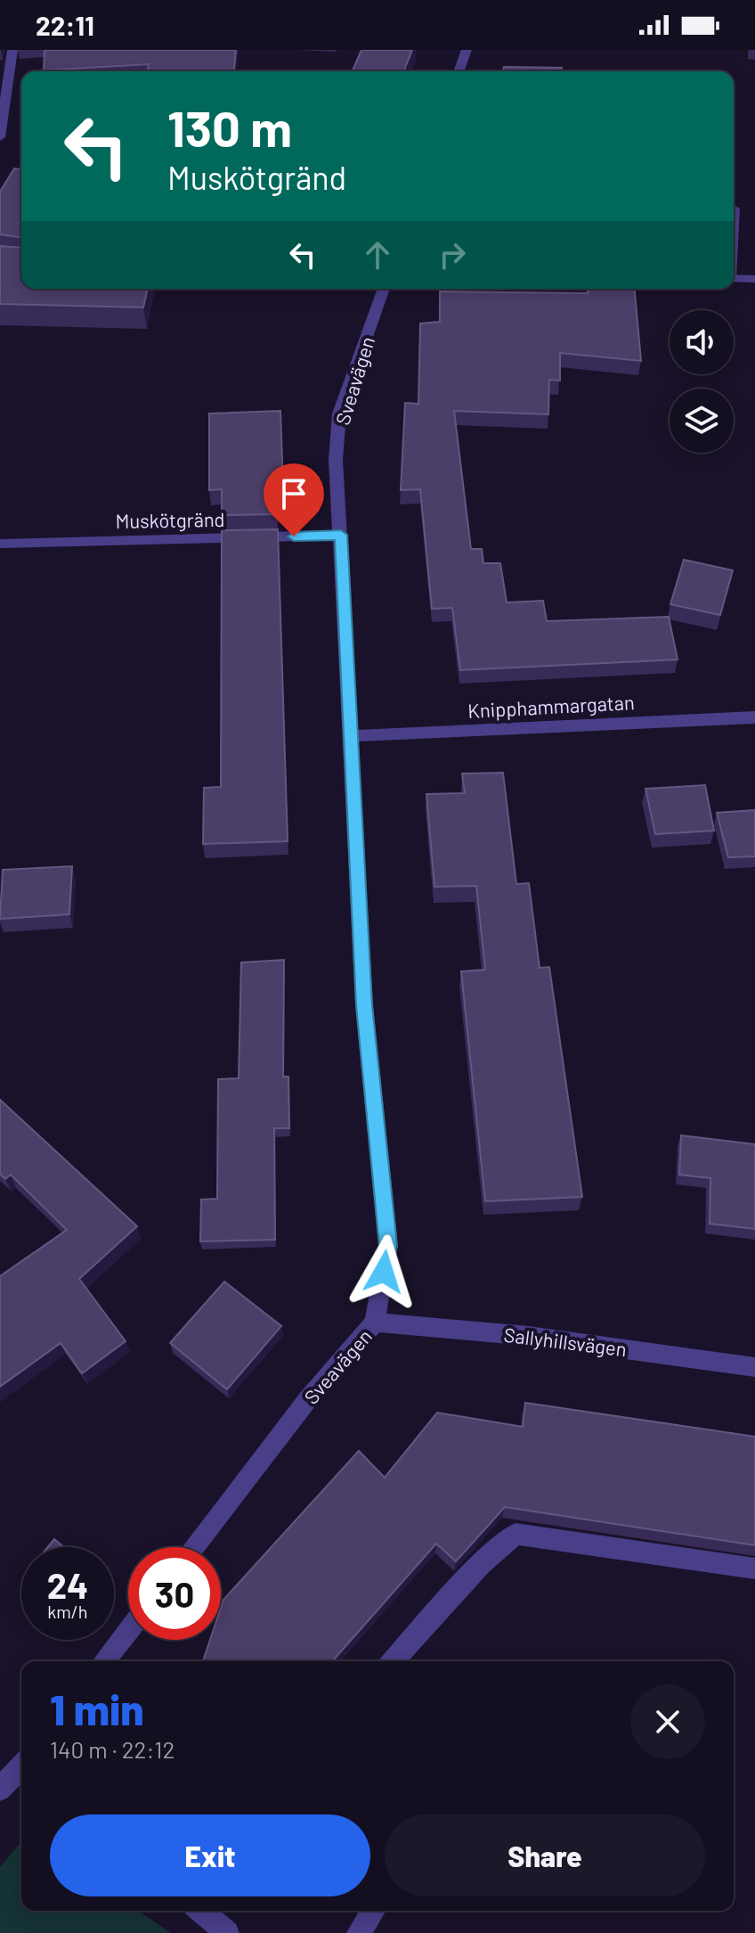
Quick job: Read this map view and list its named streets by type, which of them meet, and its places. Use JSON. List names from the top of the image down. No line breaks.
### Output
{"streets":{"street":["Sveavägen","Muskötgränd","Knipphammargatan","Sallyhillsvägen"]},"crossings":[["Sveavägen","Muskötgränd"],["Sveavägen","Knipphammargatan"],["Sveavägen","Sallyhillsvägen"]],"page":{"status":"22:11","turn":["130 m","Muskötgränd"],"speed":"24 km/h","limit":"30","heading":["1 min","140 m · 22:12"],"buttons":["Exit","Share"]}}
